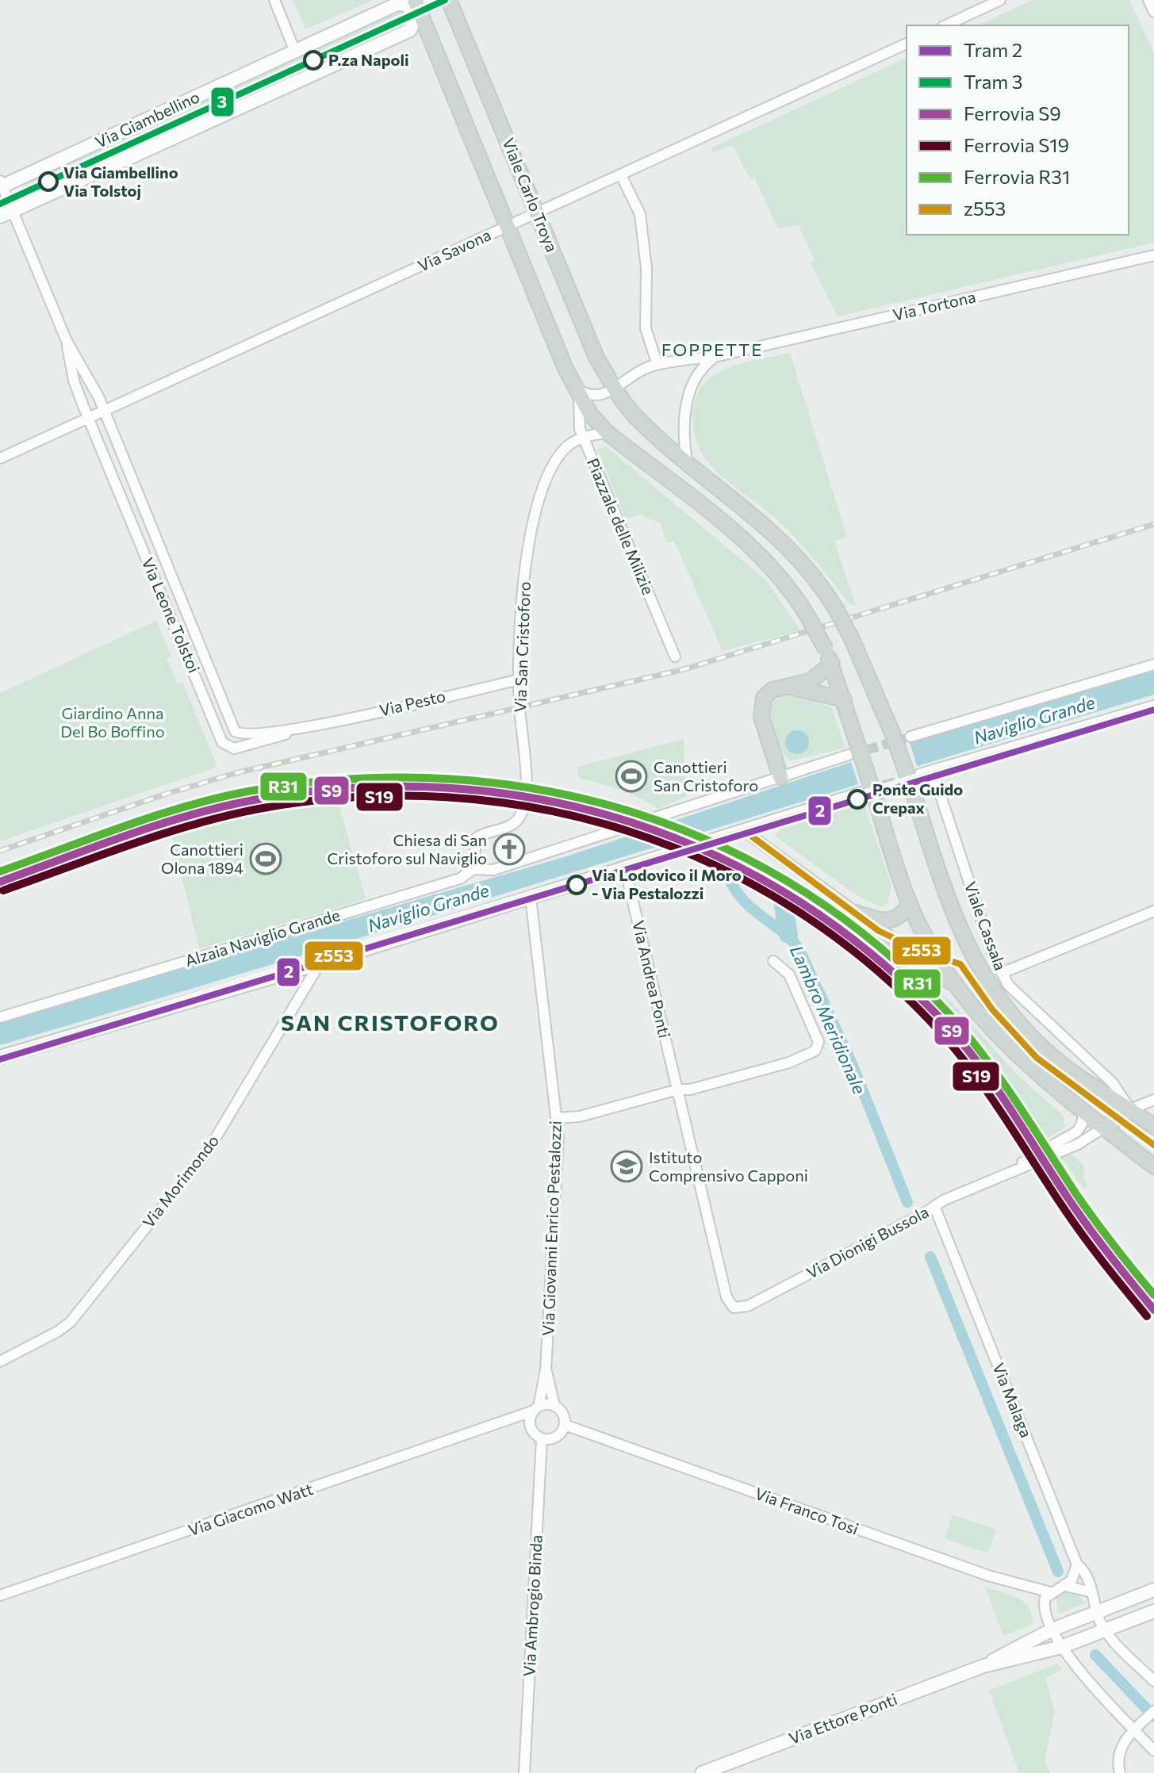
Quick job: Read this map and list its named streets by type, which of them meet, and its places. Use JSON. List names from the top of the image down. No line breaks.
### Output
{"streets":{"main road":["Viale Carlo Troya","Piazzale delle Milizie","Viale Cassala"],"street":["Via Giambellino","Via Savona","Via Tortona","Via Leone Tolstoi","Via San Cristoforo","Via Pesto","Alzaia Naviglio Grande","Via Andrea Ponti","Via Morimondo","Via Giovanni Enrico Pestalozzi","Via Dionigi Bussola","Via Malaga","Via Giacomo Watt","Via Franco Tosi","Via Ambrogio Binda","Via Ettore Ponti"]},"crossings":[["Via Giambellino","Viale Carlo Troya"],["Via Giambellino","Via Leone Tolstoi"],["Viale Carlo Troya","Via Savona"],["Viale Carlo Troya","Via Tortona"],["Viale Carlo Troya","Piazzale delle Milizie"],["Via Savona","Via Leone Tolstoi"],["Piazzale delle Milizie","Via San Cristoforo"],["Via Leone Tolstoi","Via Pesto"],["Via San Cristoforo","Via Pesto"],["Via San Cristoforo","Alzaia Naviglio Grande"],["Via Andrea Ponti","Via Dionigi Bussola"],["Via Giovanni Enrico Pestalozzi","Via Giacomo Watt"],["Via Giovanni Enrico Pestalozzi","Via Franco Tosi"],["Via Giovanni Enrico Pestalozzi","Via Ambrogio Binda"],["Via Dionigi Bussola","Via Malaga"],["Via Malaga","Via Ettore Ponti"],["Via Giacomo Watt","Via Franco Tosi"],["Via Giacomo Watt","Via Ambrogio Binda"],["Via Franco Tosi","Via Ambrogio Binda"]],"districts":["FOPPETTE","SAN CRISTOFORO"],"water":["Naviglio Grande","Lambro Meridionale"],"parks":["Giardino Anna Del Bo Boffino"],"places":{"other":["P.za Napoli","Via Giambellino Via Tolstoj","Ponte Guido Crepax","Via Lodovico il Moro - Via Pestalozzi"],"sports":["Canottieri San Cristoforo","Canottieri Olona 1894"],"church":["Chiesa di San Cristoforo sul Naviglio"],"school or university":["Istituto Comprensivo Capponi"]},"lines":["tram line 3","transit line z553","tram line 2","rail line R31","rail line S9","rail line S19"],"legend":["Tram 2","Tram 3","Ferrovia S9","Ferrovia S19","Ferrovia R31","z553"]}
